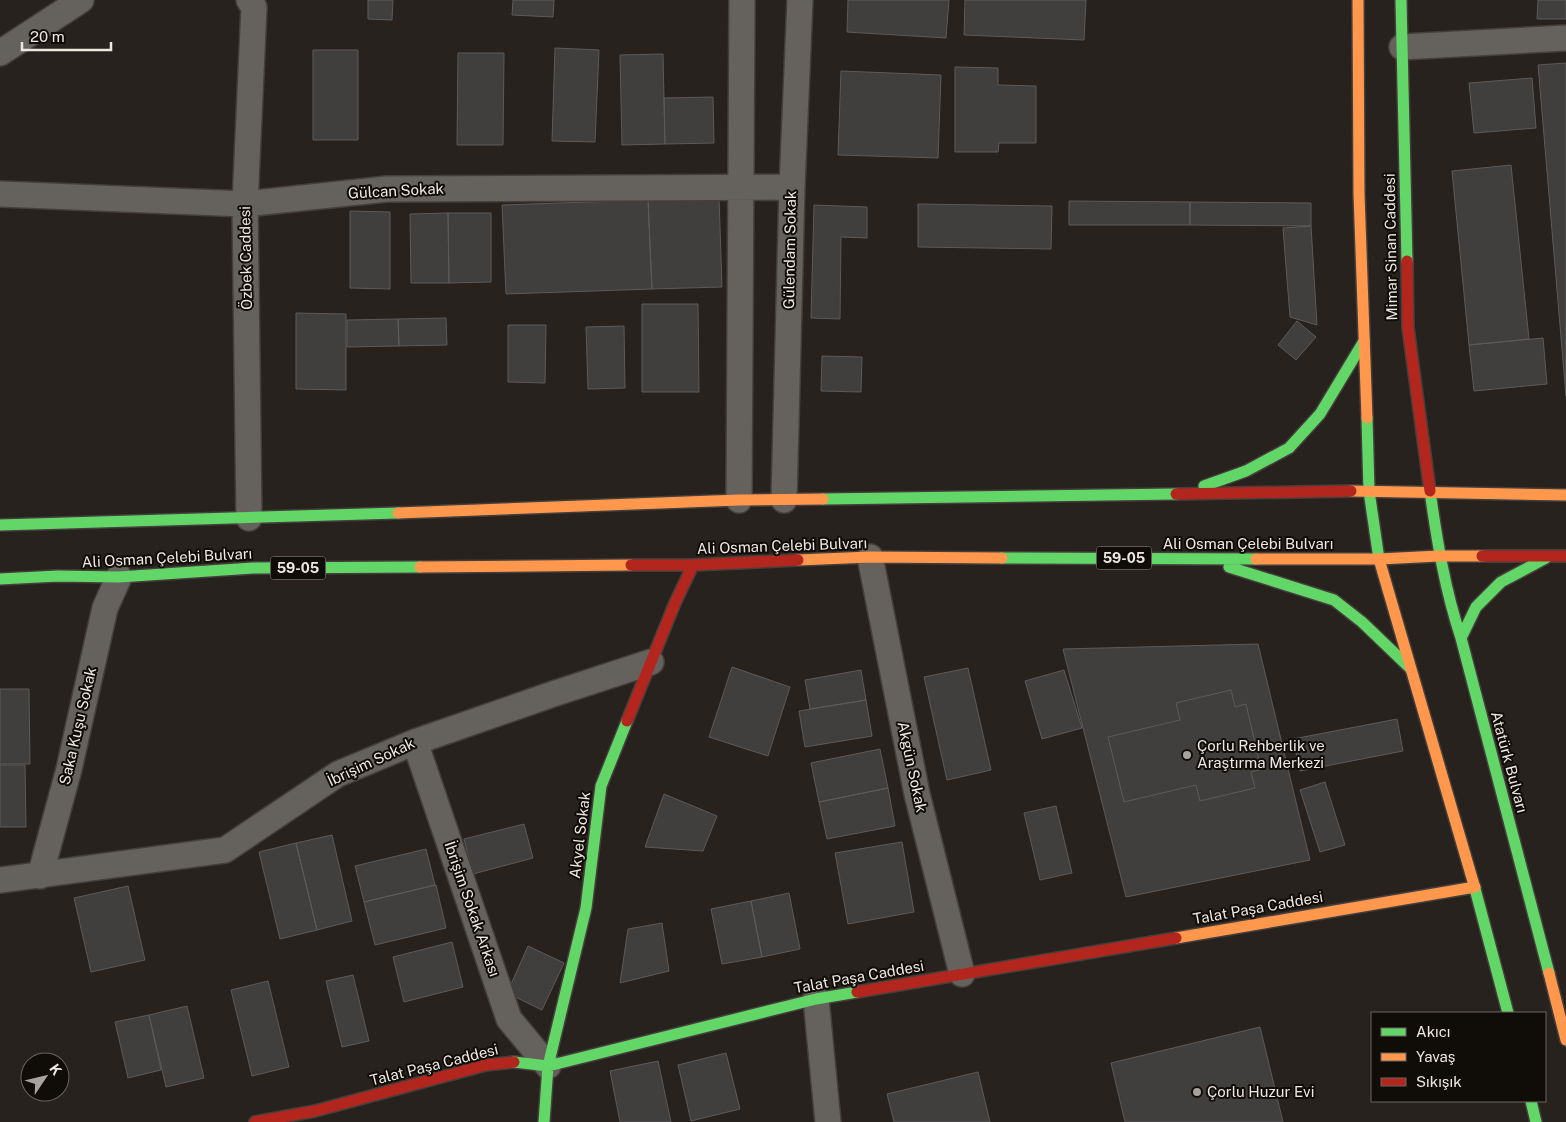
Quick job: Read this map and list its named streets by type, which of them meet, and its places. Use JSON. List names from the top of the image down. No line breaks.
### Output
{"streets":{"main road":["Mimar Sinan Caddesi","Ali Osman Çelebi Bulvarı","59-05","Atatürk Bulvarı","Akyel Sokak","Talat Paşa Caddesi"],"street":["Gülcan Sokak","Gülendam Sokak","Özbek Caddesi","Saka Kuşu Sokak","İbrişim Sokak","Akgün Sokak","İbrişim Sokak Arkası"]},"crossings":[["Gülcan Sokak","Gülendam Sokak"],["Gülcan Sokak","Özbek Caddesi"],["Mimar Sinan Caddesi","Atatürk Bulvarı"],["Ali Osman Çelebi Bulvarı","Saka Kuşu Sokak"],["Ali Osman Çelebi Bulvarı","Atatürk Bulvarı"],["Ali Osman Çelebi Bulvarı","Akgün Sokak"],["Ali Osman Çelebi Bulvarı","Akyel Sokak"],["Saka Kuşu Sokak","İbrişim Sokak"],["İbrişim Sokak","Akyel Sokak"],["İbrişim Sokak","İbrişim Sokak Arkası"],["Akgün Sokak","Talat Paşa Caddesi"],["Akyel Sokak","Talat Paşa Caddesi"],["Akyel Sokak","İbrişim Sokak Arkası"],["Talat Paşa Caddesi","İbrişim Sokak Arkası"]],"places":["Çorlu Rehberlik ve Araştırma Merkezi","Çorlu Huzur Evi"],"legend":["Akıcı","Yavaş","Sıkışık"],"scale_bar":"20 m","north":"top right"}
